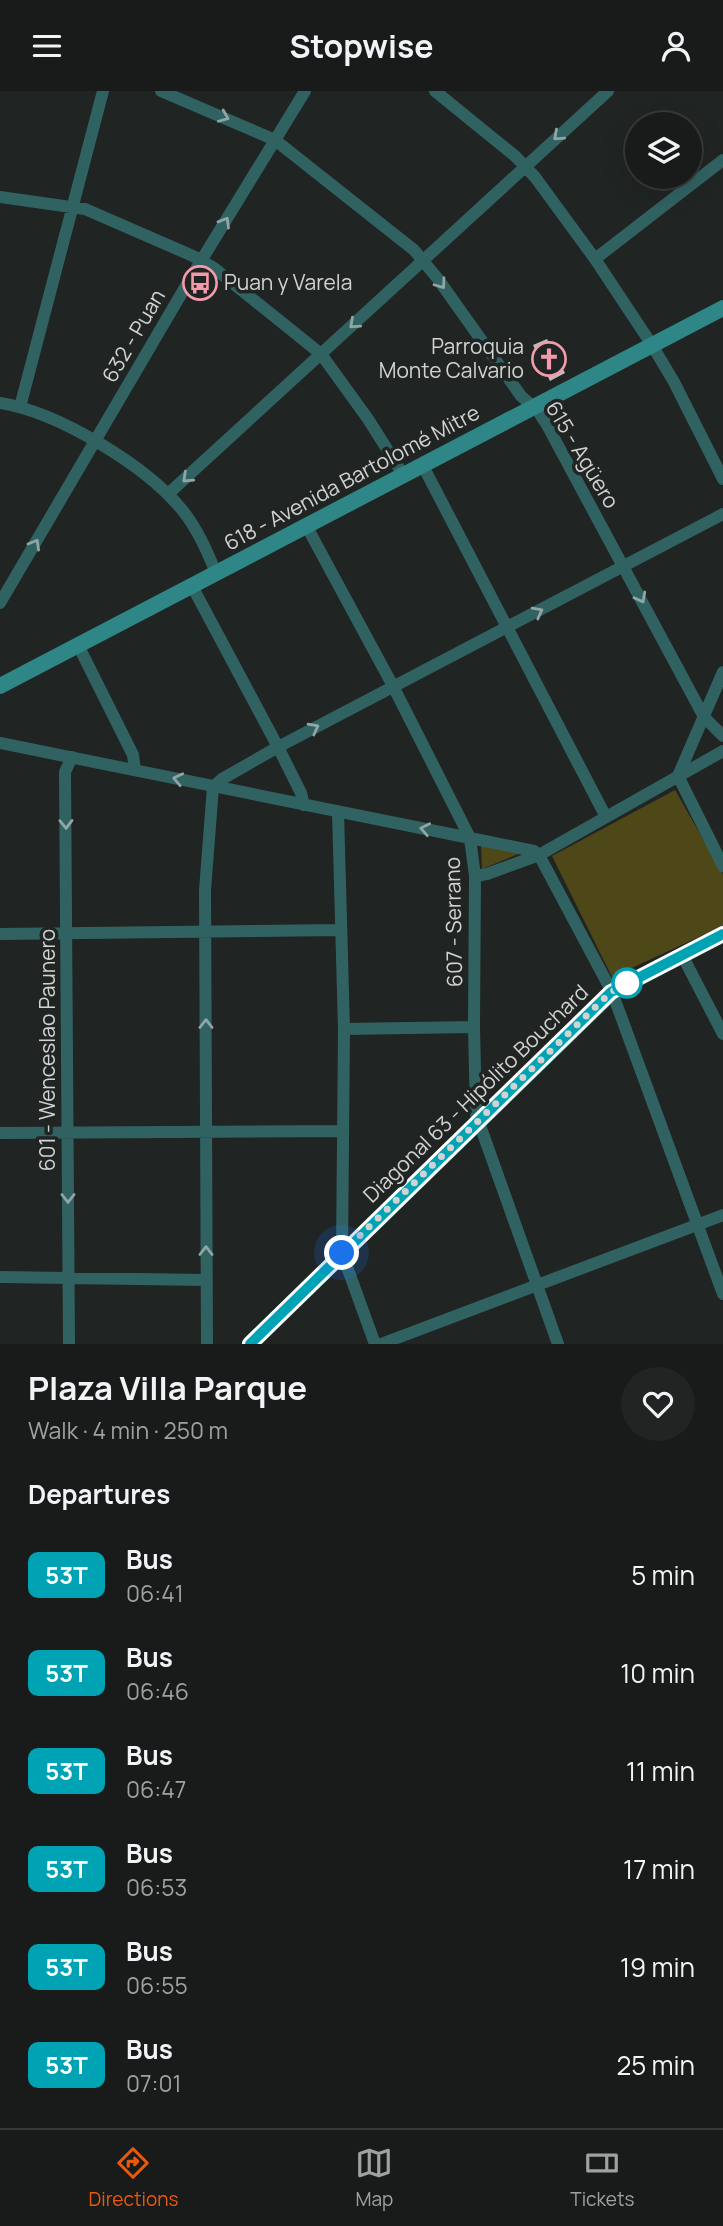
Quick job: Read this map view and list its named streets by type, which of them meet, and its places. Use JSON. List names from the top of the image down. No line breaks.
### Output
{"streets":{"main road":["618 - Avenida Bartolomé Mitre","Diagonal 63 - Hipólito Bouchard"],"street":["632 - Puan","615 - Agüero","607 - Serrano","601 - Wenceslao Paunero"]},"crossings":[["632 - Puan","615 - Agüero"],["615 - Agüero","618 - Avenida Bartolomé Mitre"],["618 - Avenida Bartolomé Mitre","607 - Serrano"],["607 - Serrano","Diagonal 63 - Hipólito Bouchard"]],"one_way":["632 - Puan","615 - Agüero","601 - Wenceslao Paunero"],"places":{"bus stop":["Puan y Varela"],"church":["Parroquia Monte Calvario"]},"lines":["bus line 53T"],"page":{"header":"Stopwise","heading":[["Plaza Villa Parque","Walk · 4 min · 250 m"],"Departures"],"list":[{"mark":"53T","name":"Bus","note":"06:41","value":"5 min"},{"mark":"53T","name":"Bus","note":"06:46","value":"10 min"},{"mark":"53T","name":"Bus","note":"06:47","value":"11 min"},{"mark":"53T","name":"Bus","note":"06:53","value":"17 min"},{"mark":"53T","name":"Bus","note":"06:55","value":"19 min"},{"mark":"53T","name":"Bus","note":"07:01","value":"25 min"}],"tabs":["Directions","Map","Tickets"]}}
